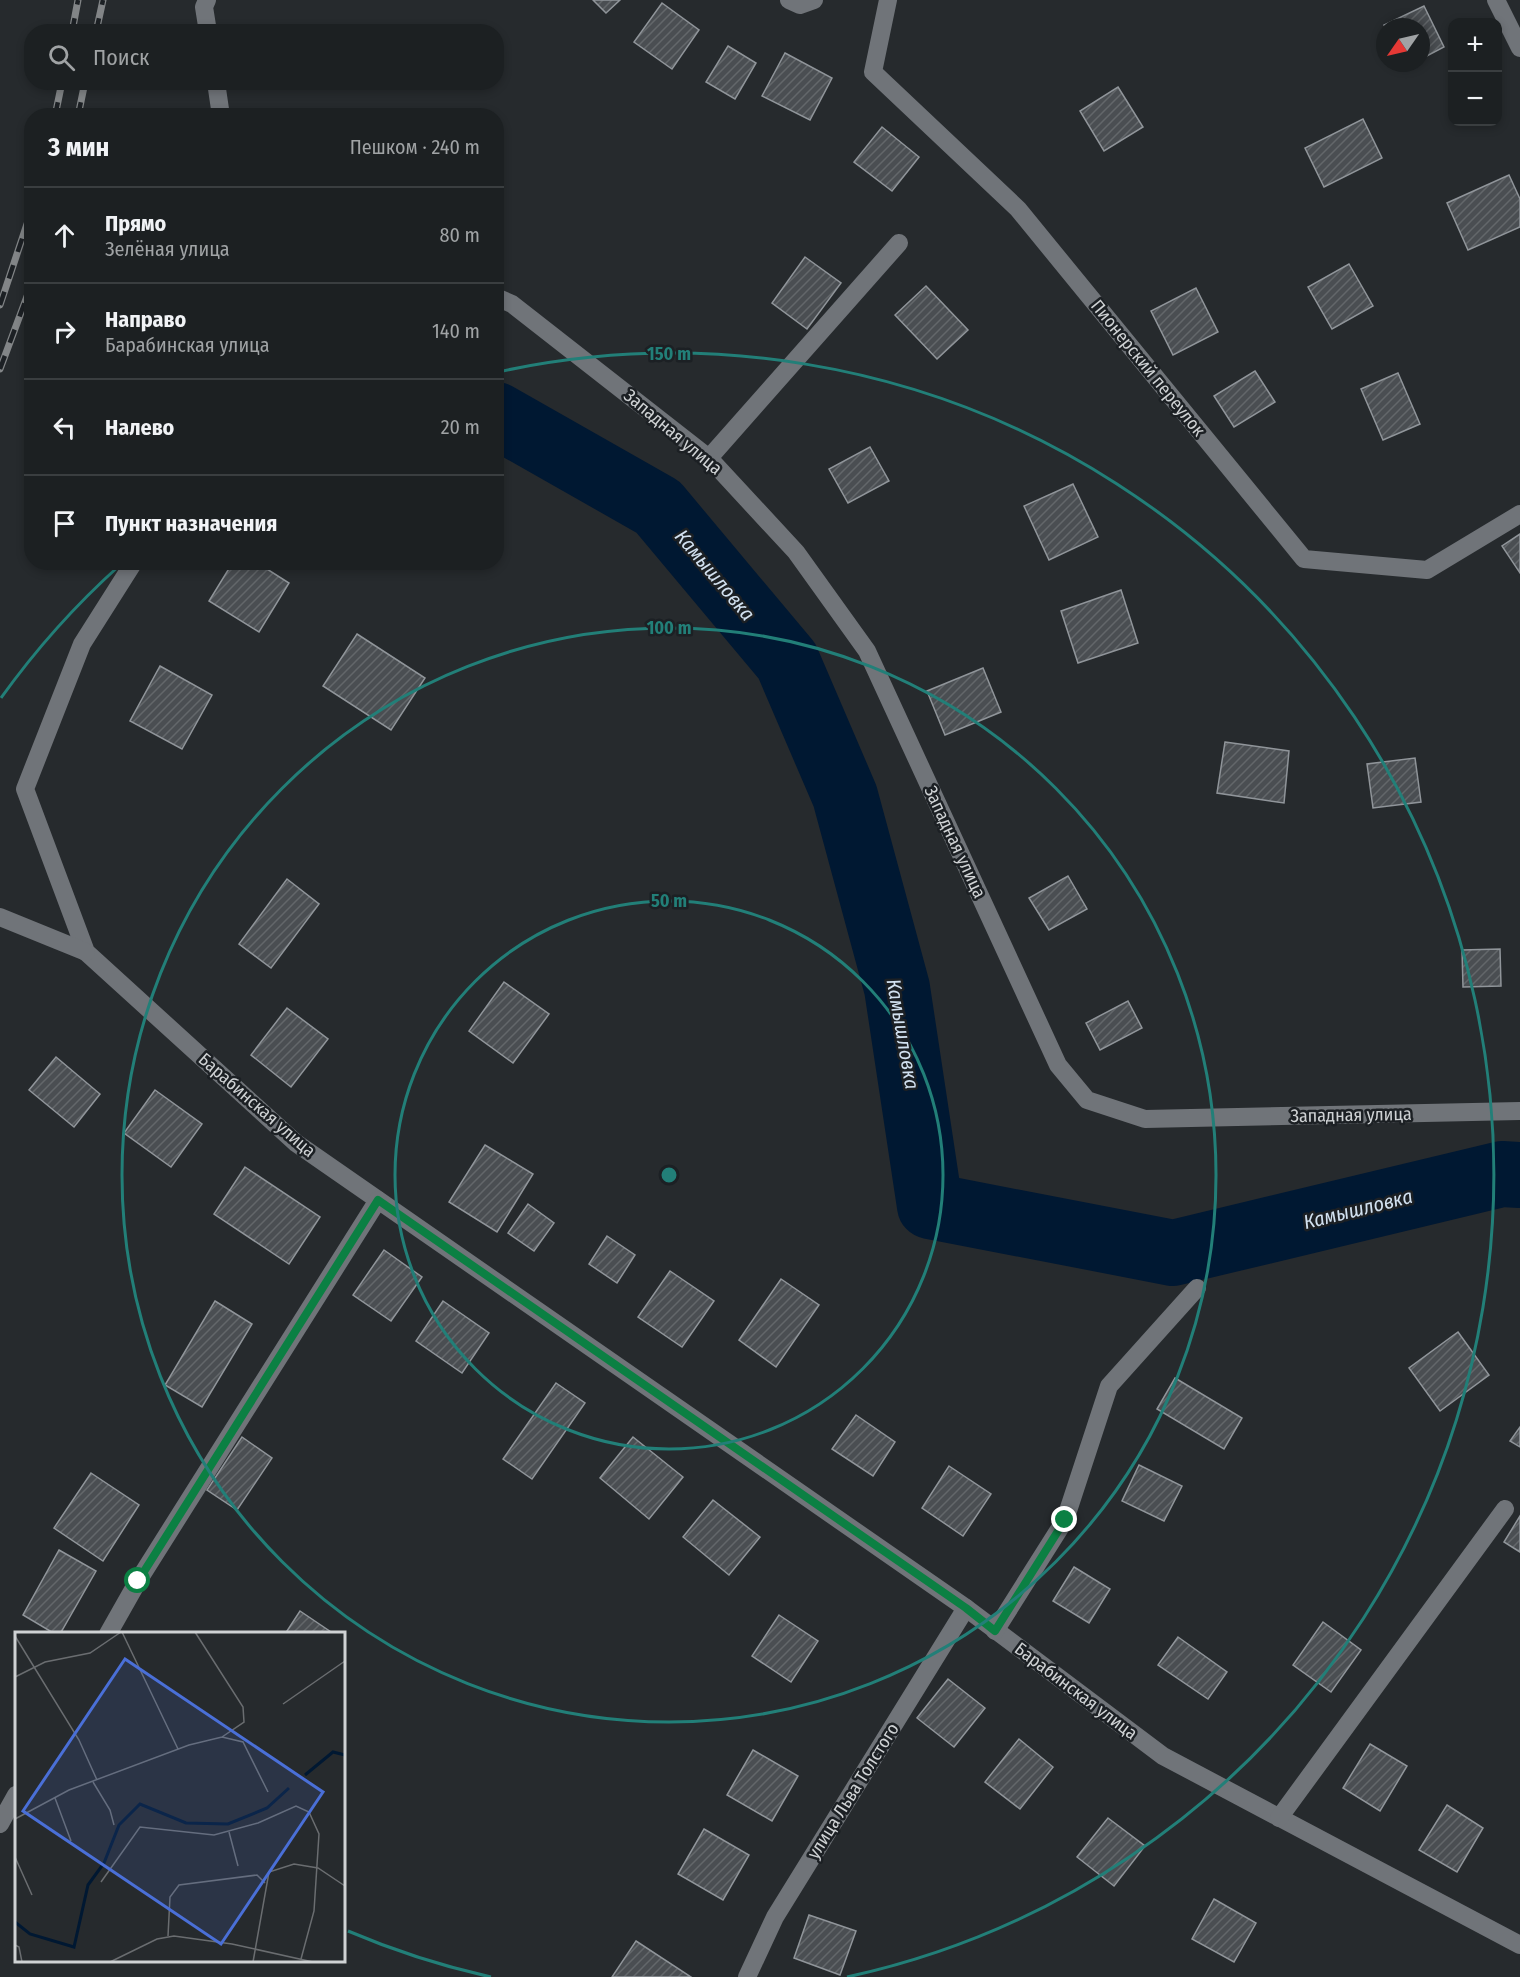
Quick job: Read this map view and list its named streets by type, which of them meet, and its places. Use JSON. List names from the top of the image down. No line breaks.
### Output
{"streets":{"street":["Пионерский переулок","Западная улица","Барабинская улица","улица Льва Толстого"]},"crossings":[["Барабинская улица","улица Льва Толстого"]],"water":["Камышловка"],"north":"bottom left","page":{"map_buttons":["+","−"],"search":"Поиск","heading":["3 мин","Пешком · 240 m"],"list":[["Прямо","Зелёная улица","80 m"],["Направо","Барабинская улица","140 m"],["Налево","20 m"],"Пункт назначения"]},"rings":["150 m","100 m","50 m"]}
